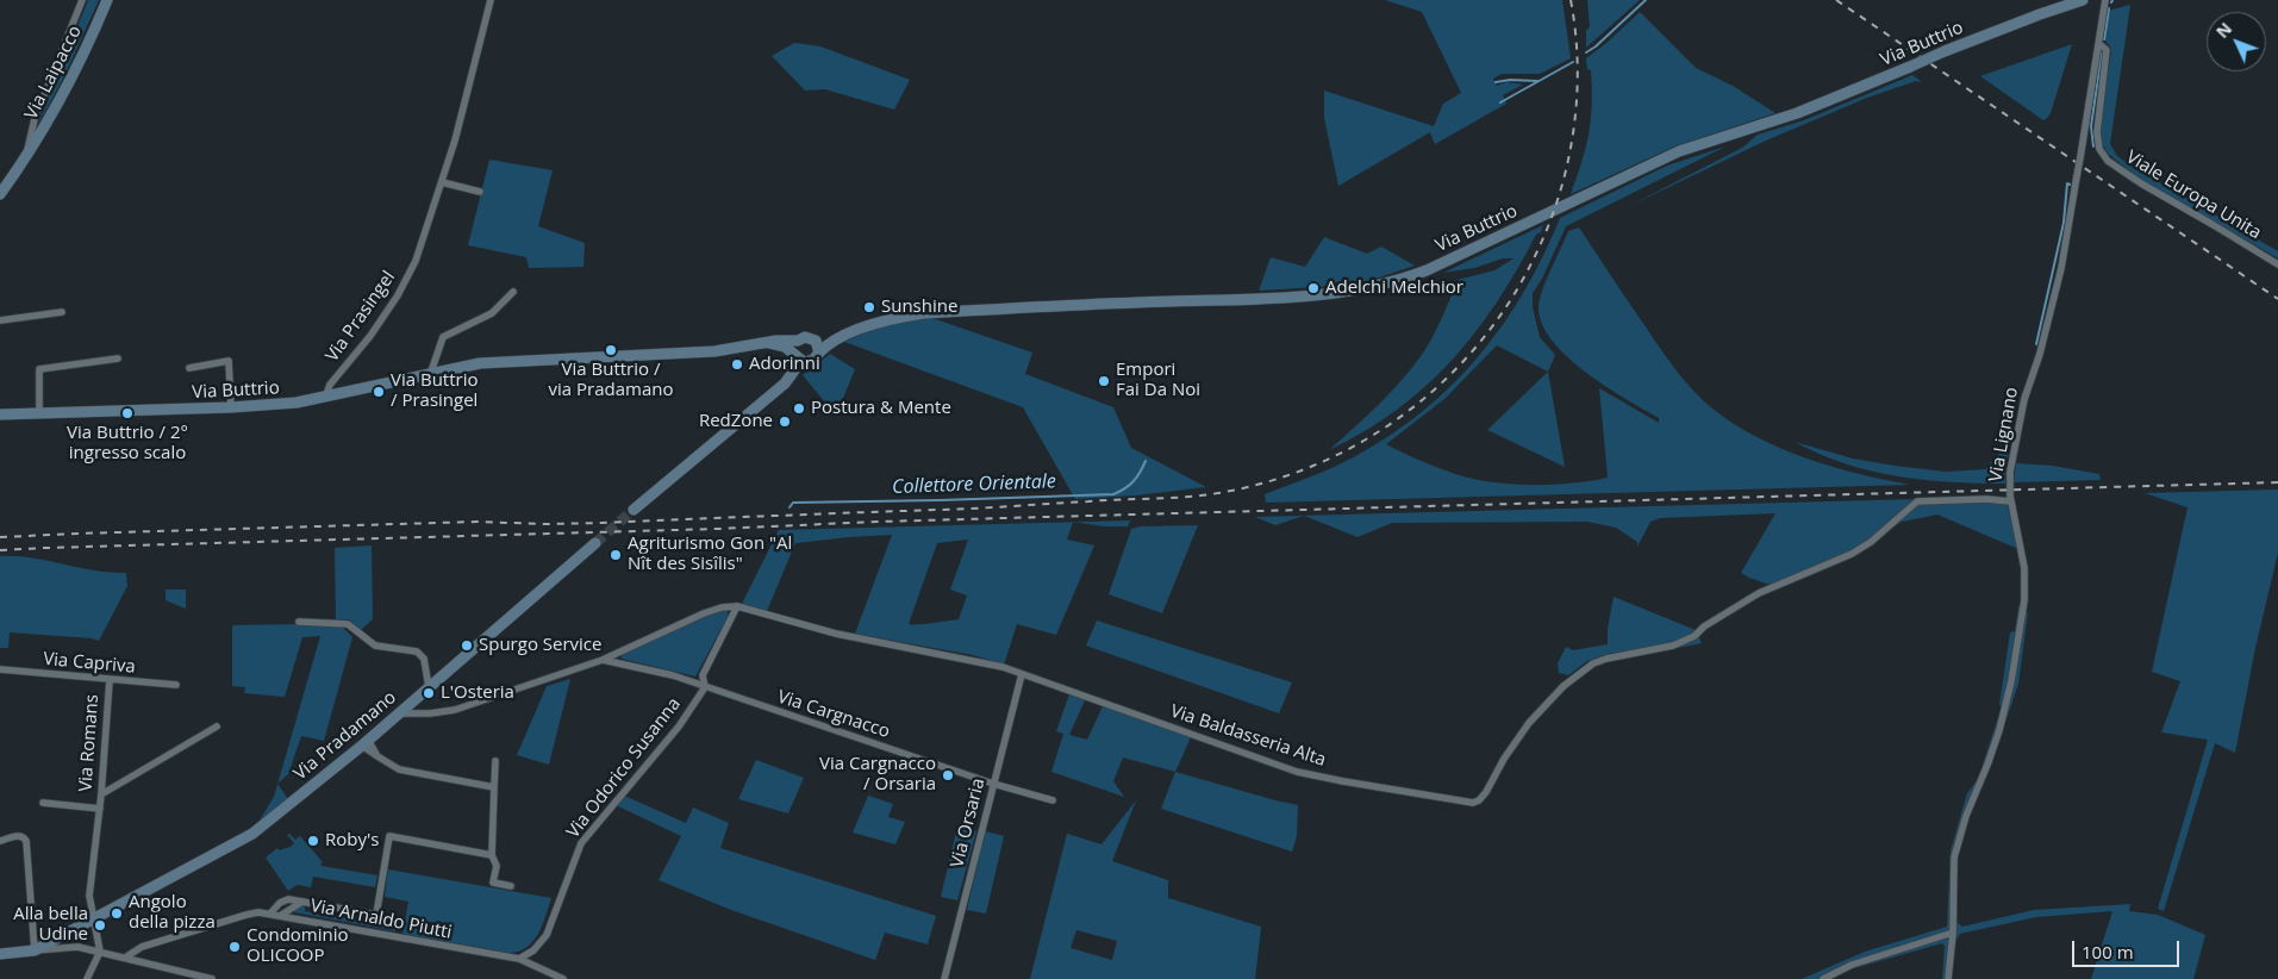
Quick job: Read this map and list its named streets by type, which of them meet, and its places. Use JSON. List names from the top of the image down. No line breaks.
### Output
{"streets":{"street":["Via Buttrio","Via Laipacco","Viale Europa Unita","Via Prasingel","Via Lignano","Via Capriva","Via Cargnacco","Via Pradamano","Via Baldasseria Alta","Via Romans","Via Odorico Susanna","Via Orsaria","Via Arnaldo Piutti"]},"crossings":[["Via Buttrio","Via Prasingel"],["Viale Europa Unita","Via Lignano"],["Via Lignano","Via Baldasseria Alta"],["Via Capriva","Via Romans"],["Via Cargnacco","Via Baldasseria Alta"],["Via Cargnacco","Via Odorico Susanna"],["Via Cargnacco","Via Orsaria"],["Via Pradamano","Via Baldasseria Alta"],["Via Pradamano","Via Romans"],["Via Baldasseria Alta","Via Orsaria"],["Via Odorico Susanna","Via Arnaldo Piutti"]],"water":["Collettore Orientale"],"places":["Adelchi Melchior","Sunshine","Via Buttrio / via Pradamano","Adorinni","Empori Fai Da Noi","Via Buttrio / Prasingel","Postura & Mente","Via Buttrio / 2° ingresso scalo","RedZone","Agriturismo Gon \"Al Nît des Sisîlis\"","Spurgo Service","L'Osteria","Via Cargnacco / Orsaria","Roby's","Angolo della pizza","Alla bella Udine","Condominio OLICOOP"],"scale_bar":"100 m","north":"top left"}
